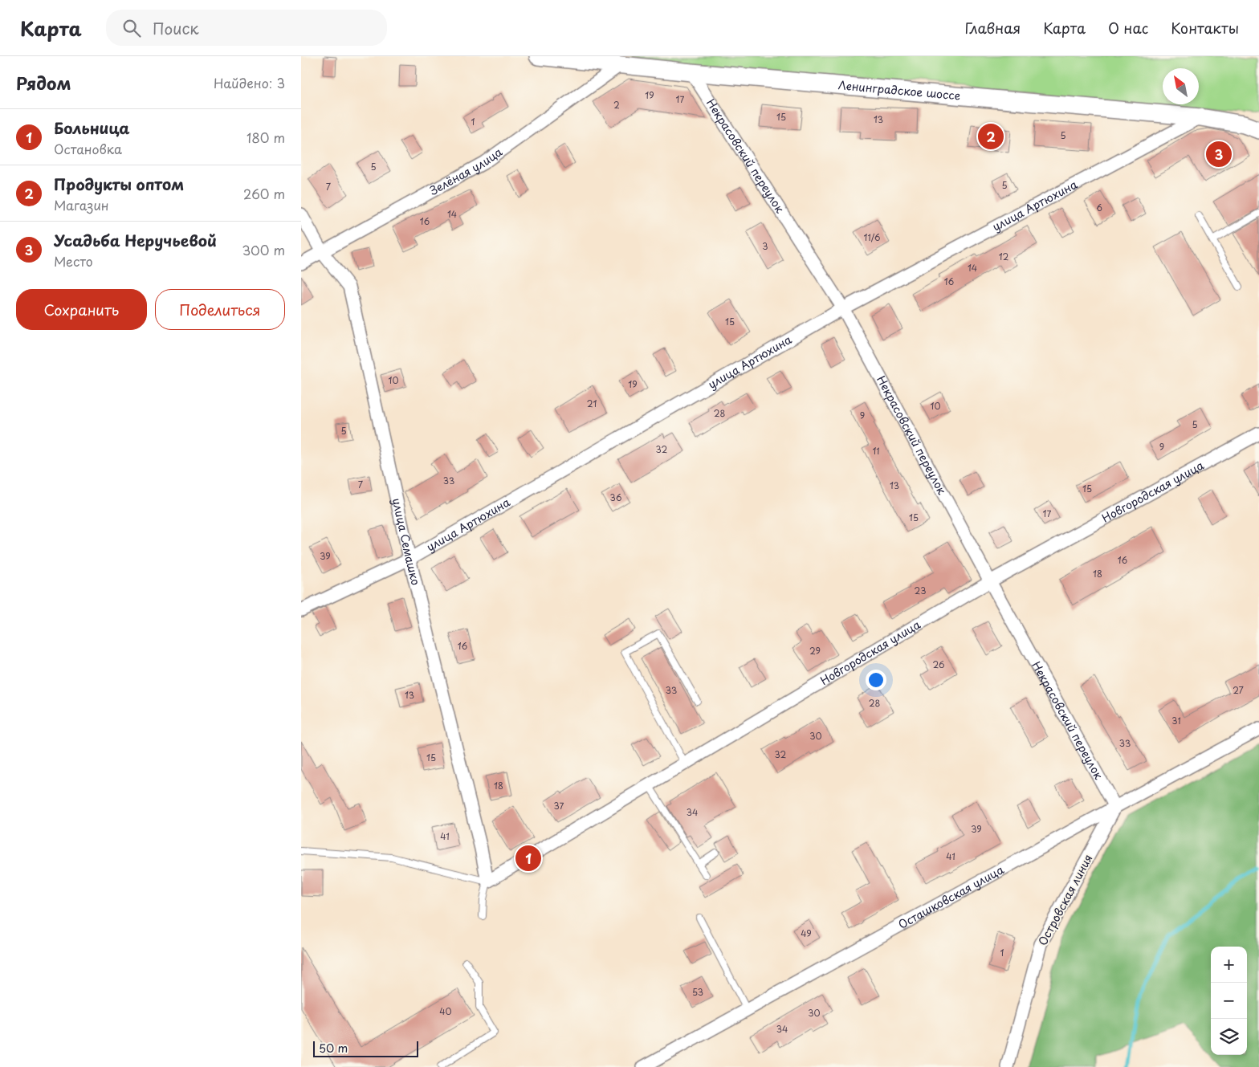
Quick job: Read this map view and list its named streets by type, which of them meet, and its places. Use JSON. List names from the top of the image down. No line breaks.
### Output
{"streets":{"street":["Ленинградское шоссе","Некрасовский переулок","Зелёная улица","улица Артюхина","Новгородская улица","улица Семашко","Осташковская улица","Островская линия"]},"crossings":[["Ленинградское шоссе","Некрасовский переулок"],["Ленинградское шоссе","Зелёная улица"],["Ленинградское шоссе","улица Артюхина"],["Некрасовский переулок","улица Артюхина"],["Некрасовский переулок","Новгородская улица"],["Некрасовский переулок","Осташковская улица"],["Некрасовский переулок","Островская линия"],["Зелёная улица","улица Семашко"],["улица Артюхина","улица Семашко"],["Новгородская улица","улица Семашко"],["Осташковская улица","Островская линия"]],"house_numbers":["19","17","2","15","13","1","5","5","5","7","6","14","16","11/6","3","12","14","16","15","10","19","21","10","28","9","5","5","9","32","11","33","7","13","15","36","17","15","39","16","18","23","16","29","26","33","27","13","28","31","30","33","32","15","18","37","34","39","41","41","49","1","53","40","30","34"],"scale_bar":"50 m","north":"top left","page":{"header":"Карта","search":"Поиск","nav":["Главная","Карта","О нас","Контакты"],"heading":["Рядом","Найдено: 3"],"list":[{"mark":"1","name":"Больница","note":"Остановка","value":"180 m"},{"mark":"2","name":"Продукты оптом","note":"Магазин","value":"260 m"},{"mark":"3","name":"Усадьба Неручьевой","note":"Место","value":"300 m"}],"pins":["2","3","1"],"buttons":["Сохранить","Поделиться"],"map_buttons":["+","−"],"scale":"50 m"}}
